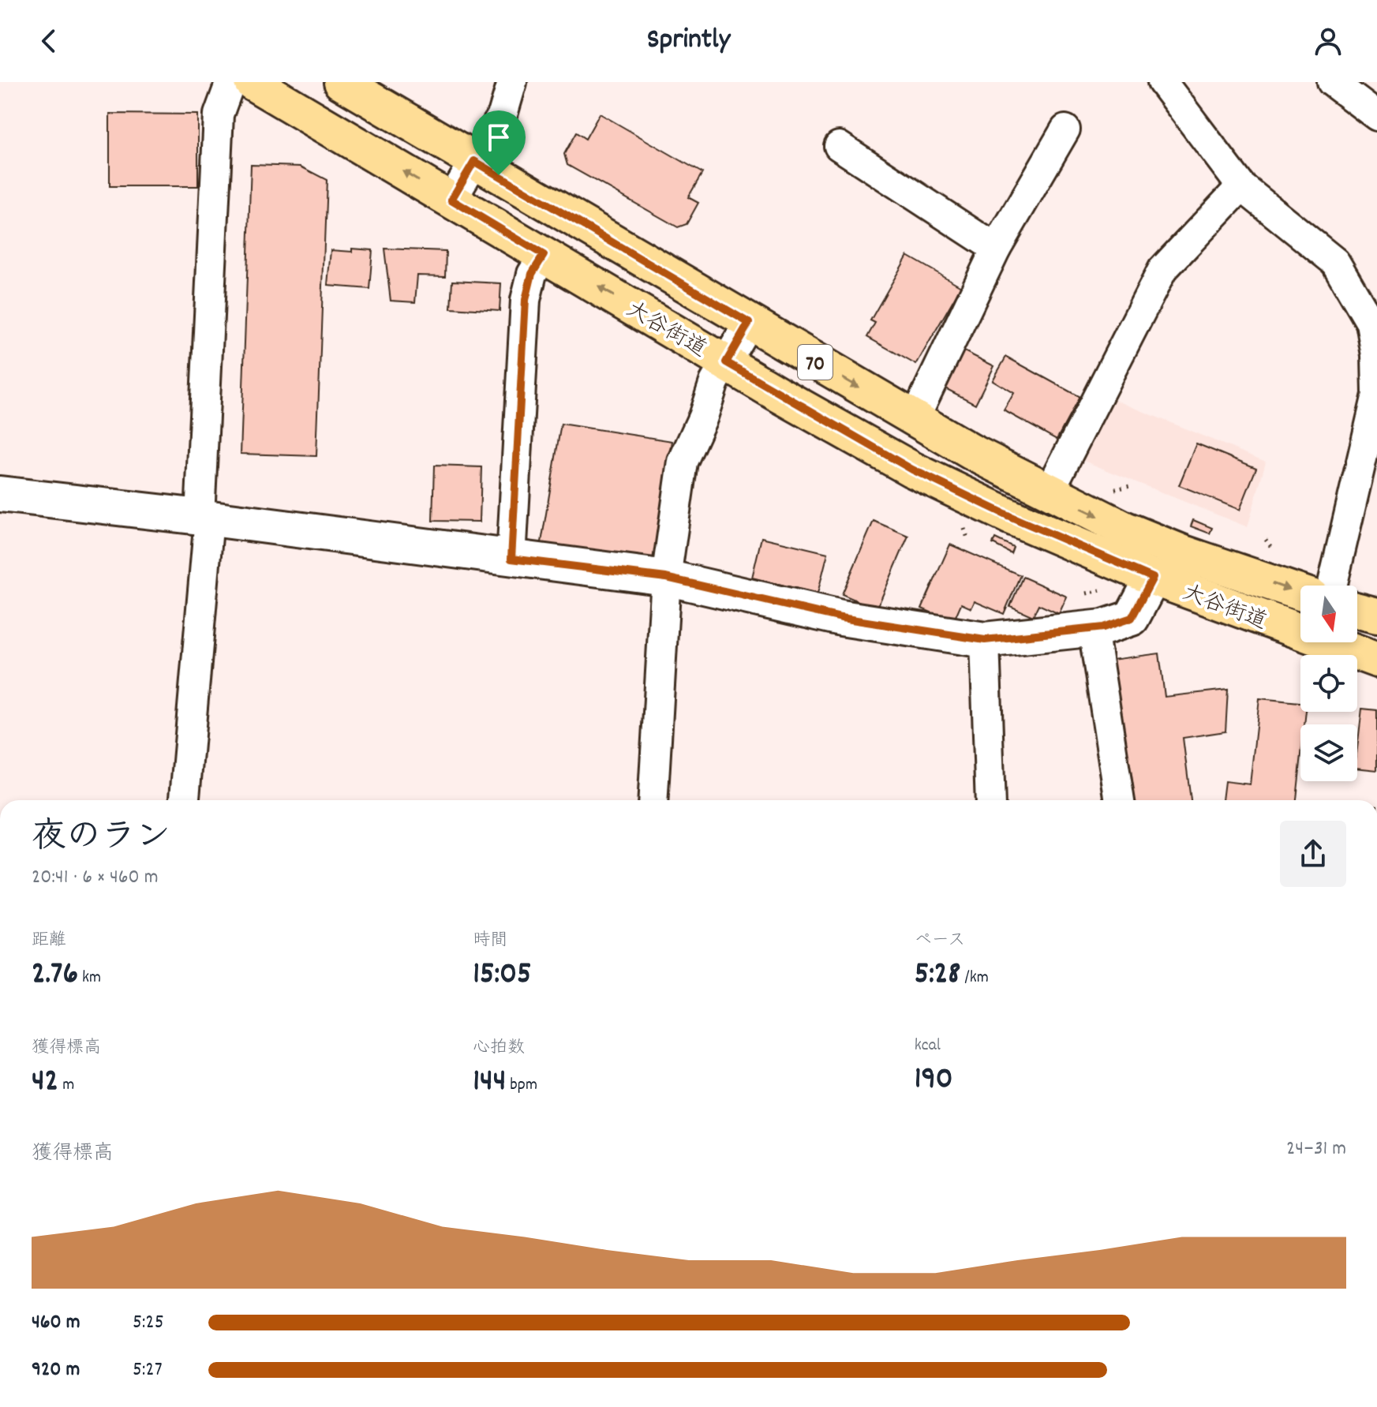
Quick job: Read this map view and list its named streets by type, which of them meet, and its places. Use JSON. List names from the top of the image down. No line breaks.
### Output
{"streets":{"main road":["大谷街道","70"]},"north":"bottom","page":{"header":"Sprintly","heading":["夜のラン","20:41 · 6 × 460 m"],"stats":[["距離","2.76 km"],["時間","15:05"],["ペース","5:28 /km"],["獲得標高","42 m"],["心拍数","144 bpm"],["kcal","190"]],"chart":["獲得標高","24–31 m"],"list":[{"name":"460 m","note":"5:25"},{"name":"920 m","note":"5:27"}]}}
